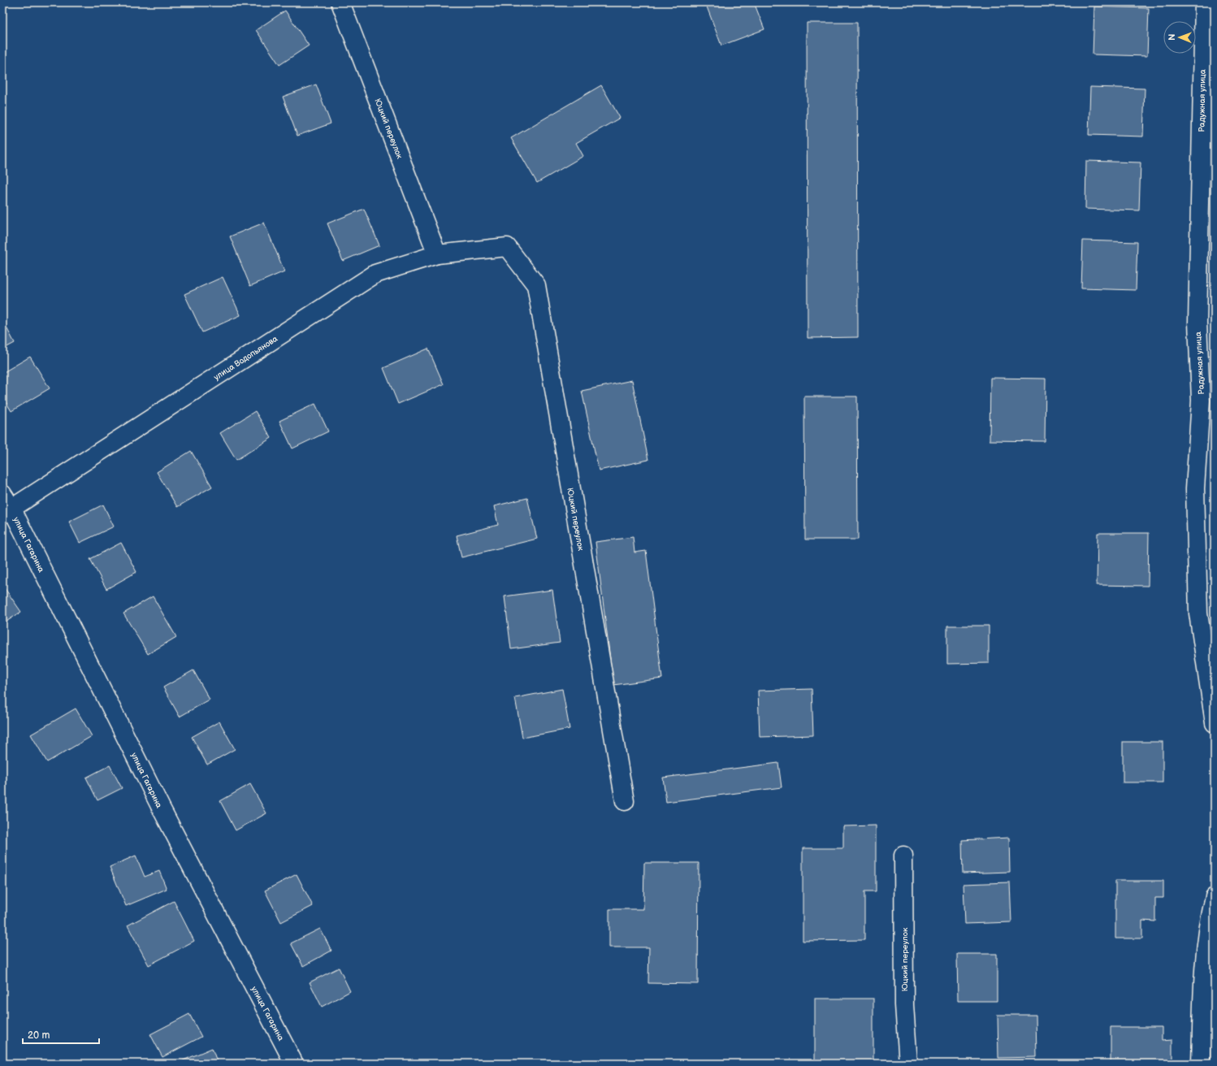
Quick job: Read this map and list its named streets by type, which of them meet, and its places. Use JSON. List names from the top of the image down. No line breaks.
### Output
{"streets":{"street":["Радужная улица","Юцкий переулок","улица Водопьянова","улица Гагарина"]},"crossings":[["Юцкий переулок","улица Водопьянова"],["улица Водопьянова","улица Гагарина"]],"scale_bar":"20 m","north":"left"}
